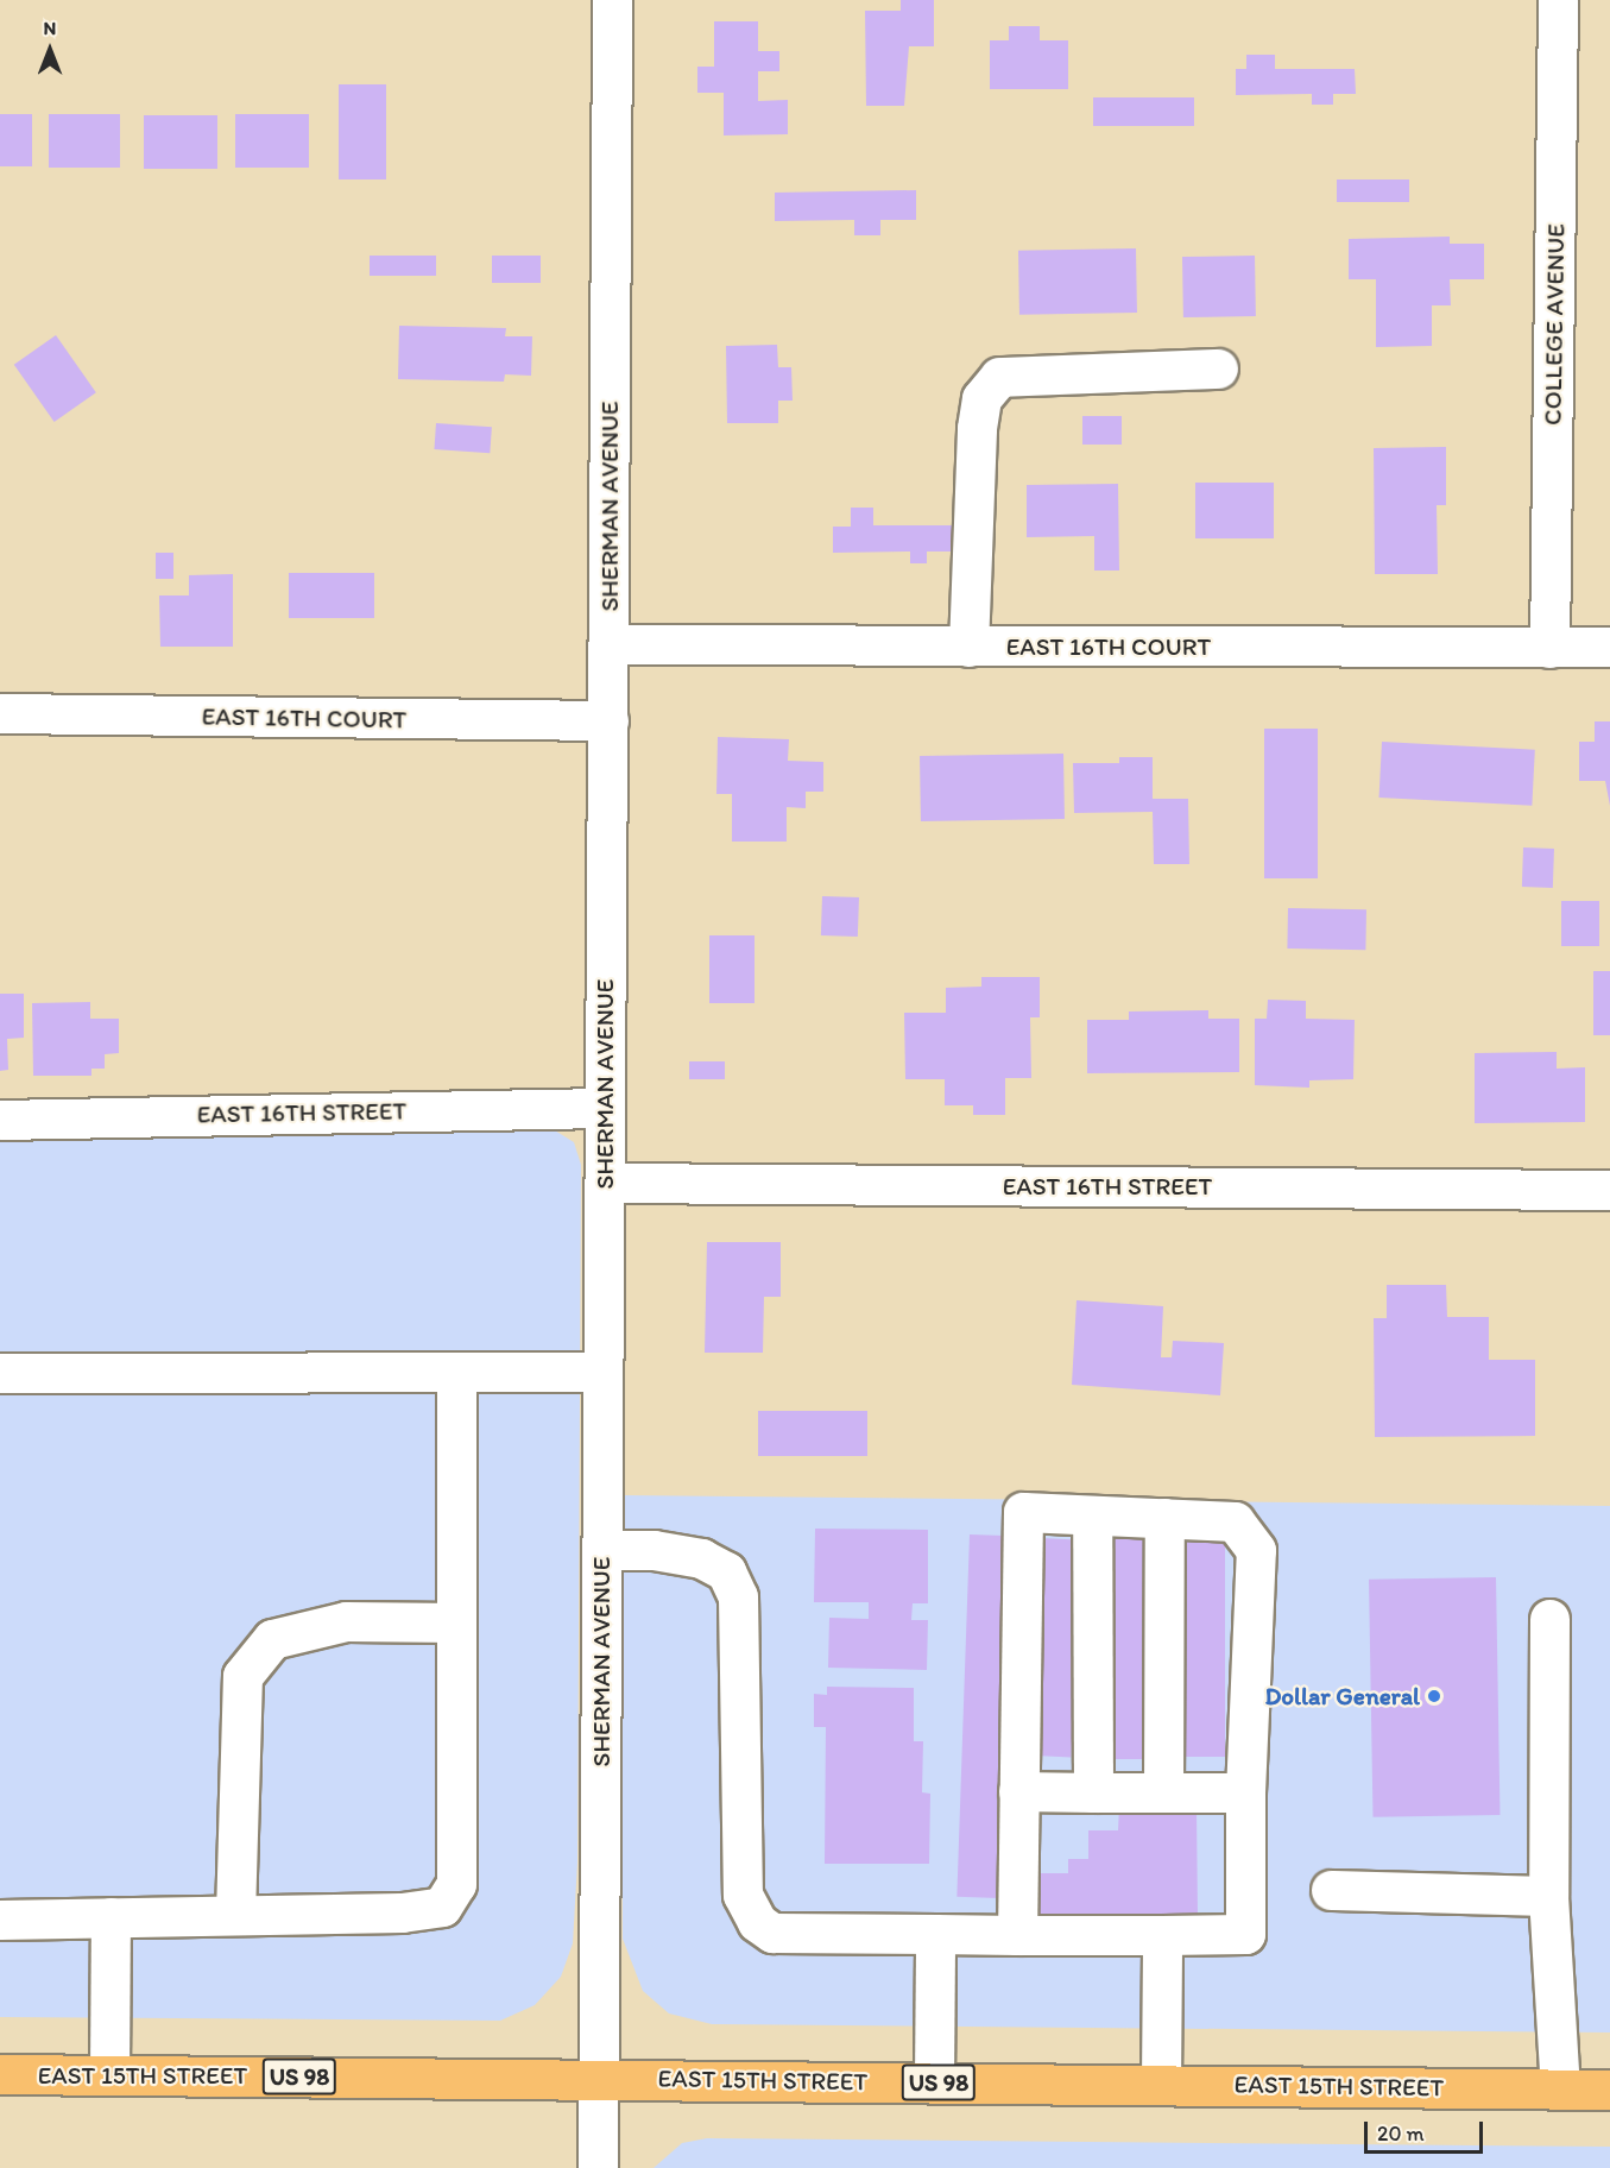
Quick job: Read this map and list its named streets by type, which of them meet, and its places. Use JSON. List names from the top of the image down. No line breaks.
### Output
{"streets":{"main road":["EAST 15TH STREET","US 98"],"street":["COLLEGE AVENUE","SHERMAN AVENUE","EAST 16TH COURT","EAST 16TH STREET"]},"crossings":[["COLLEGE AVENUE","EAST 16TH COURT"],["SHERMAN AVENUE","EAST 16TH COURT"],["SHERMAN AVENUE","EAST 16TH STREET"],["SHERMAN AVENUE","EAST 15TH STREET"]],"places":["Dollar General"],"scale_bar":"20 m","north":"top"}
